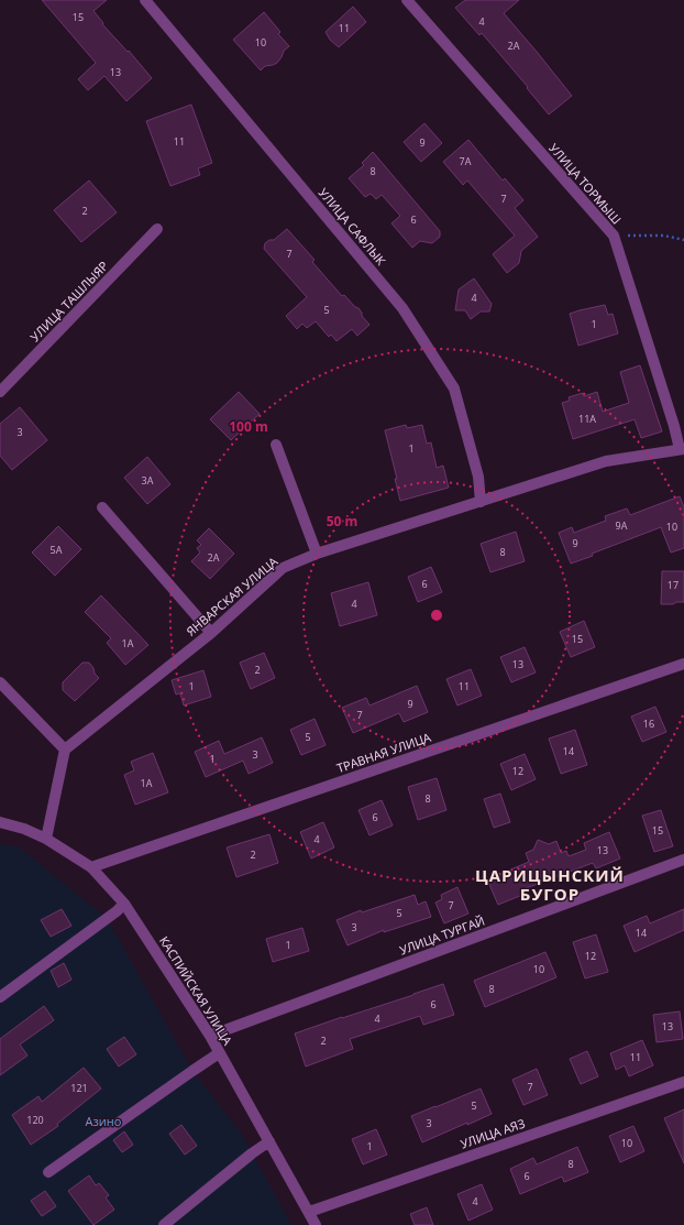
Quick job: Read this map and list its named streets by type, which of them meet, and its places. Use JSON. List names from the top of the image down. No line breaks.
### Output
{"streets":{"street":["УЛИЦА ТОРМЫШ","УЛИЦА САФЛЫК","УЛИЦА ТАШЛЫЯР","ЯНВАРСКАЯ УЛИЦА","ТРАВНАЯ УЛИЦА","УЛИЦА ТУРГАЙ","КАСПИЙСКАЯ УЛИЦА","УЛИЦА АЯЗ"]},"crossings":[["УЛИЦА ТОРМЫШ","ЯНВАРСКАЯ УЛИЦА"],["УЛИЦА САФЛЫК","ЯНВАРСКАЯ УЛИЦА"],["ТРАВНАЯ УЛИЦА","КАСПИЙСКАЯ УЛИЦА"],["УЛИЦА ТУРГАЙ","КАСПИЙСКАЯ УЛИЦА"],["КАСПИЙСКАЯ УЛИЦА","УЛИЦА АЯЗ"]],"districts":["ЦАРИЦЫНСКИЙ БУГОР"],"parks":["Азино"],"house_numbers":["15","4","11","10","2А","13","11","9","7А","8","7","2","6","7","4","5","1","11А","3","1","3А","9А","10","9","5А","8","2А","6","17","4","15","1А","13","2","1","11","9","7","16","5","14","3","1","12","1А","8","6","15","4","13","2","7","5","3","14","1","12","10","8","6","4","13","2","11","7","121","5","120","3","10","1","8","6","4"],"rings":["100 m","50 m"]}
